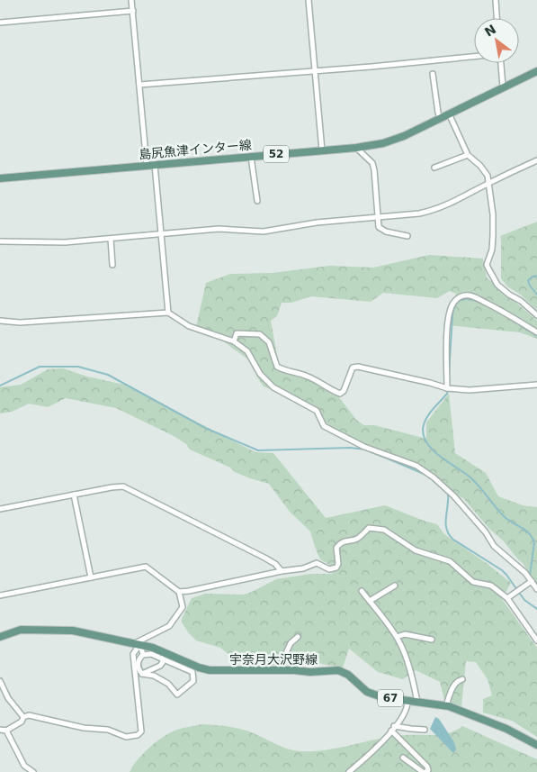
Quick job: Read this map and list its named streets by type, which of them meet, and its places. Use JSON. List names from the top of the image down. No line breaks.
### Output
{"streets":{"main road":["島尻魚津インター線","52","宇奈月大沢野線","67"]},"north":"top left"}
